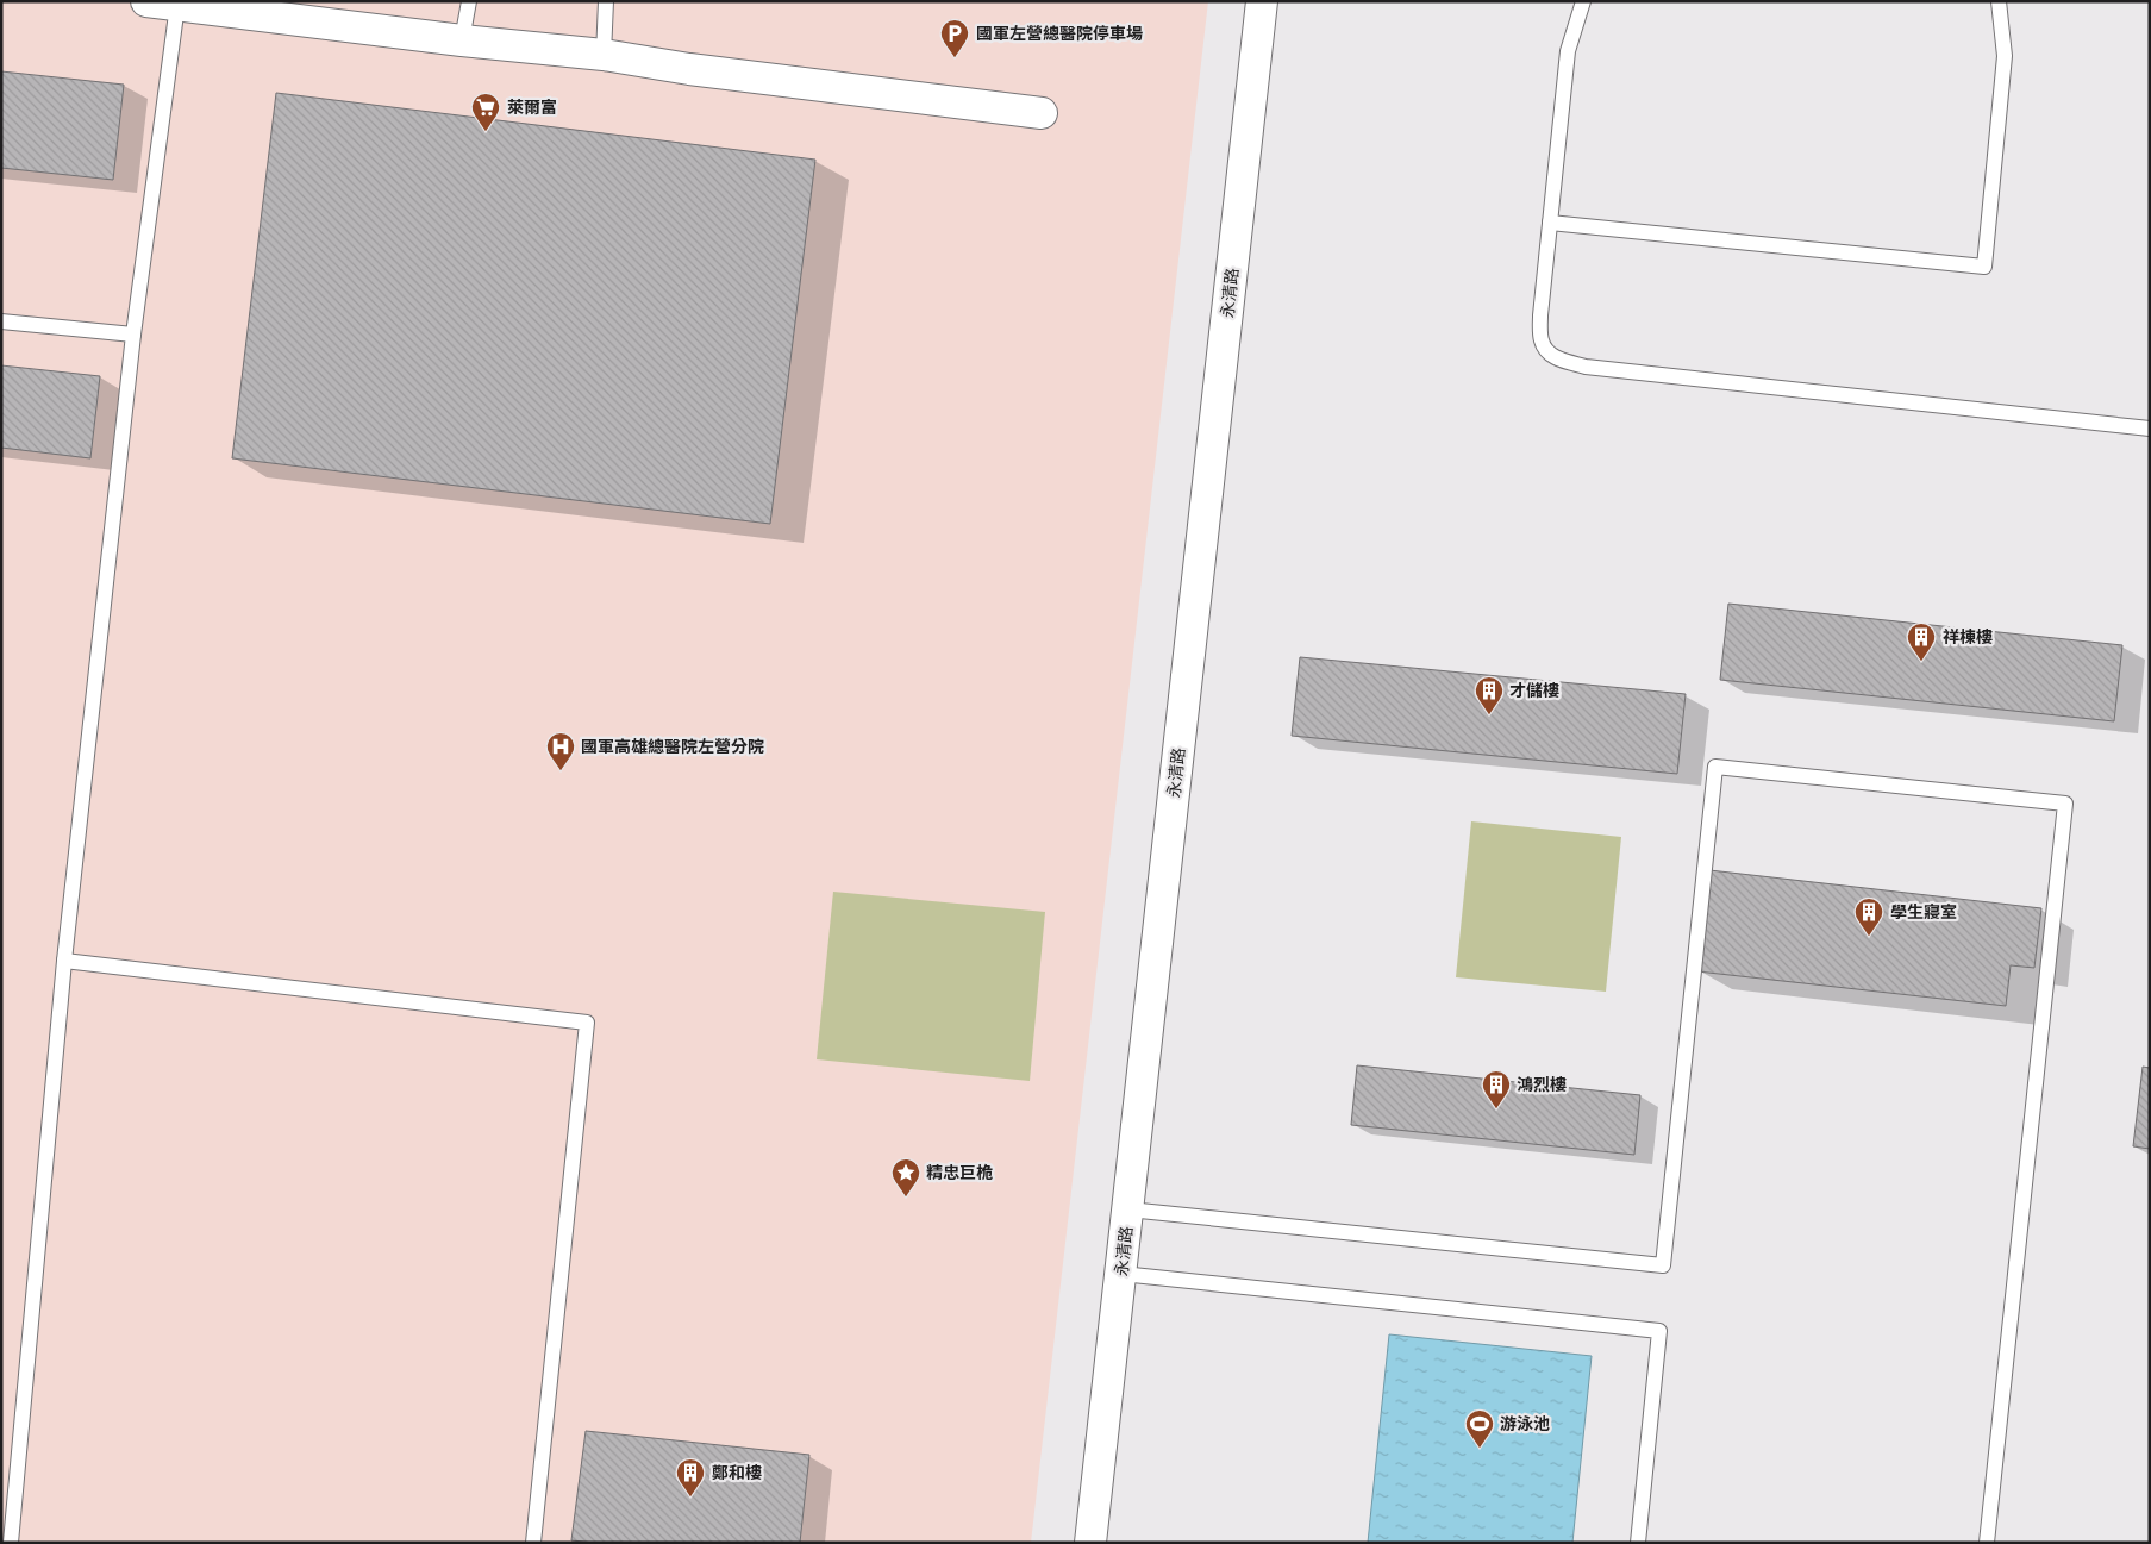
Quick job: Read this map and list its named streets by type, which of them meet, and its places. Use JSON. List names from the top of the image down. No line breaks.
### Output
{"streets":{"street":["永清路"]},"places":{"parking":["國軍左營總醫院停車場"],"supermarket":["萊爾富"],"building":["祥棟樓","才儲樓","學生寢室","鴻烈樓","鄭和樓"],"hospital":["國軍高雄總醫院左營分院"],"place":["精忠巨桅"],"sports":["游泳池"]}}
